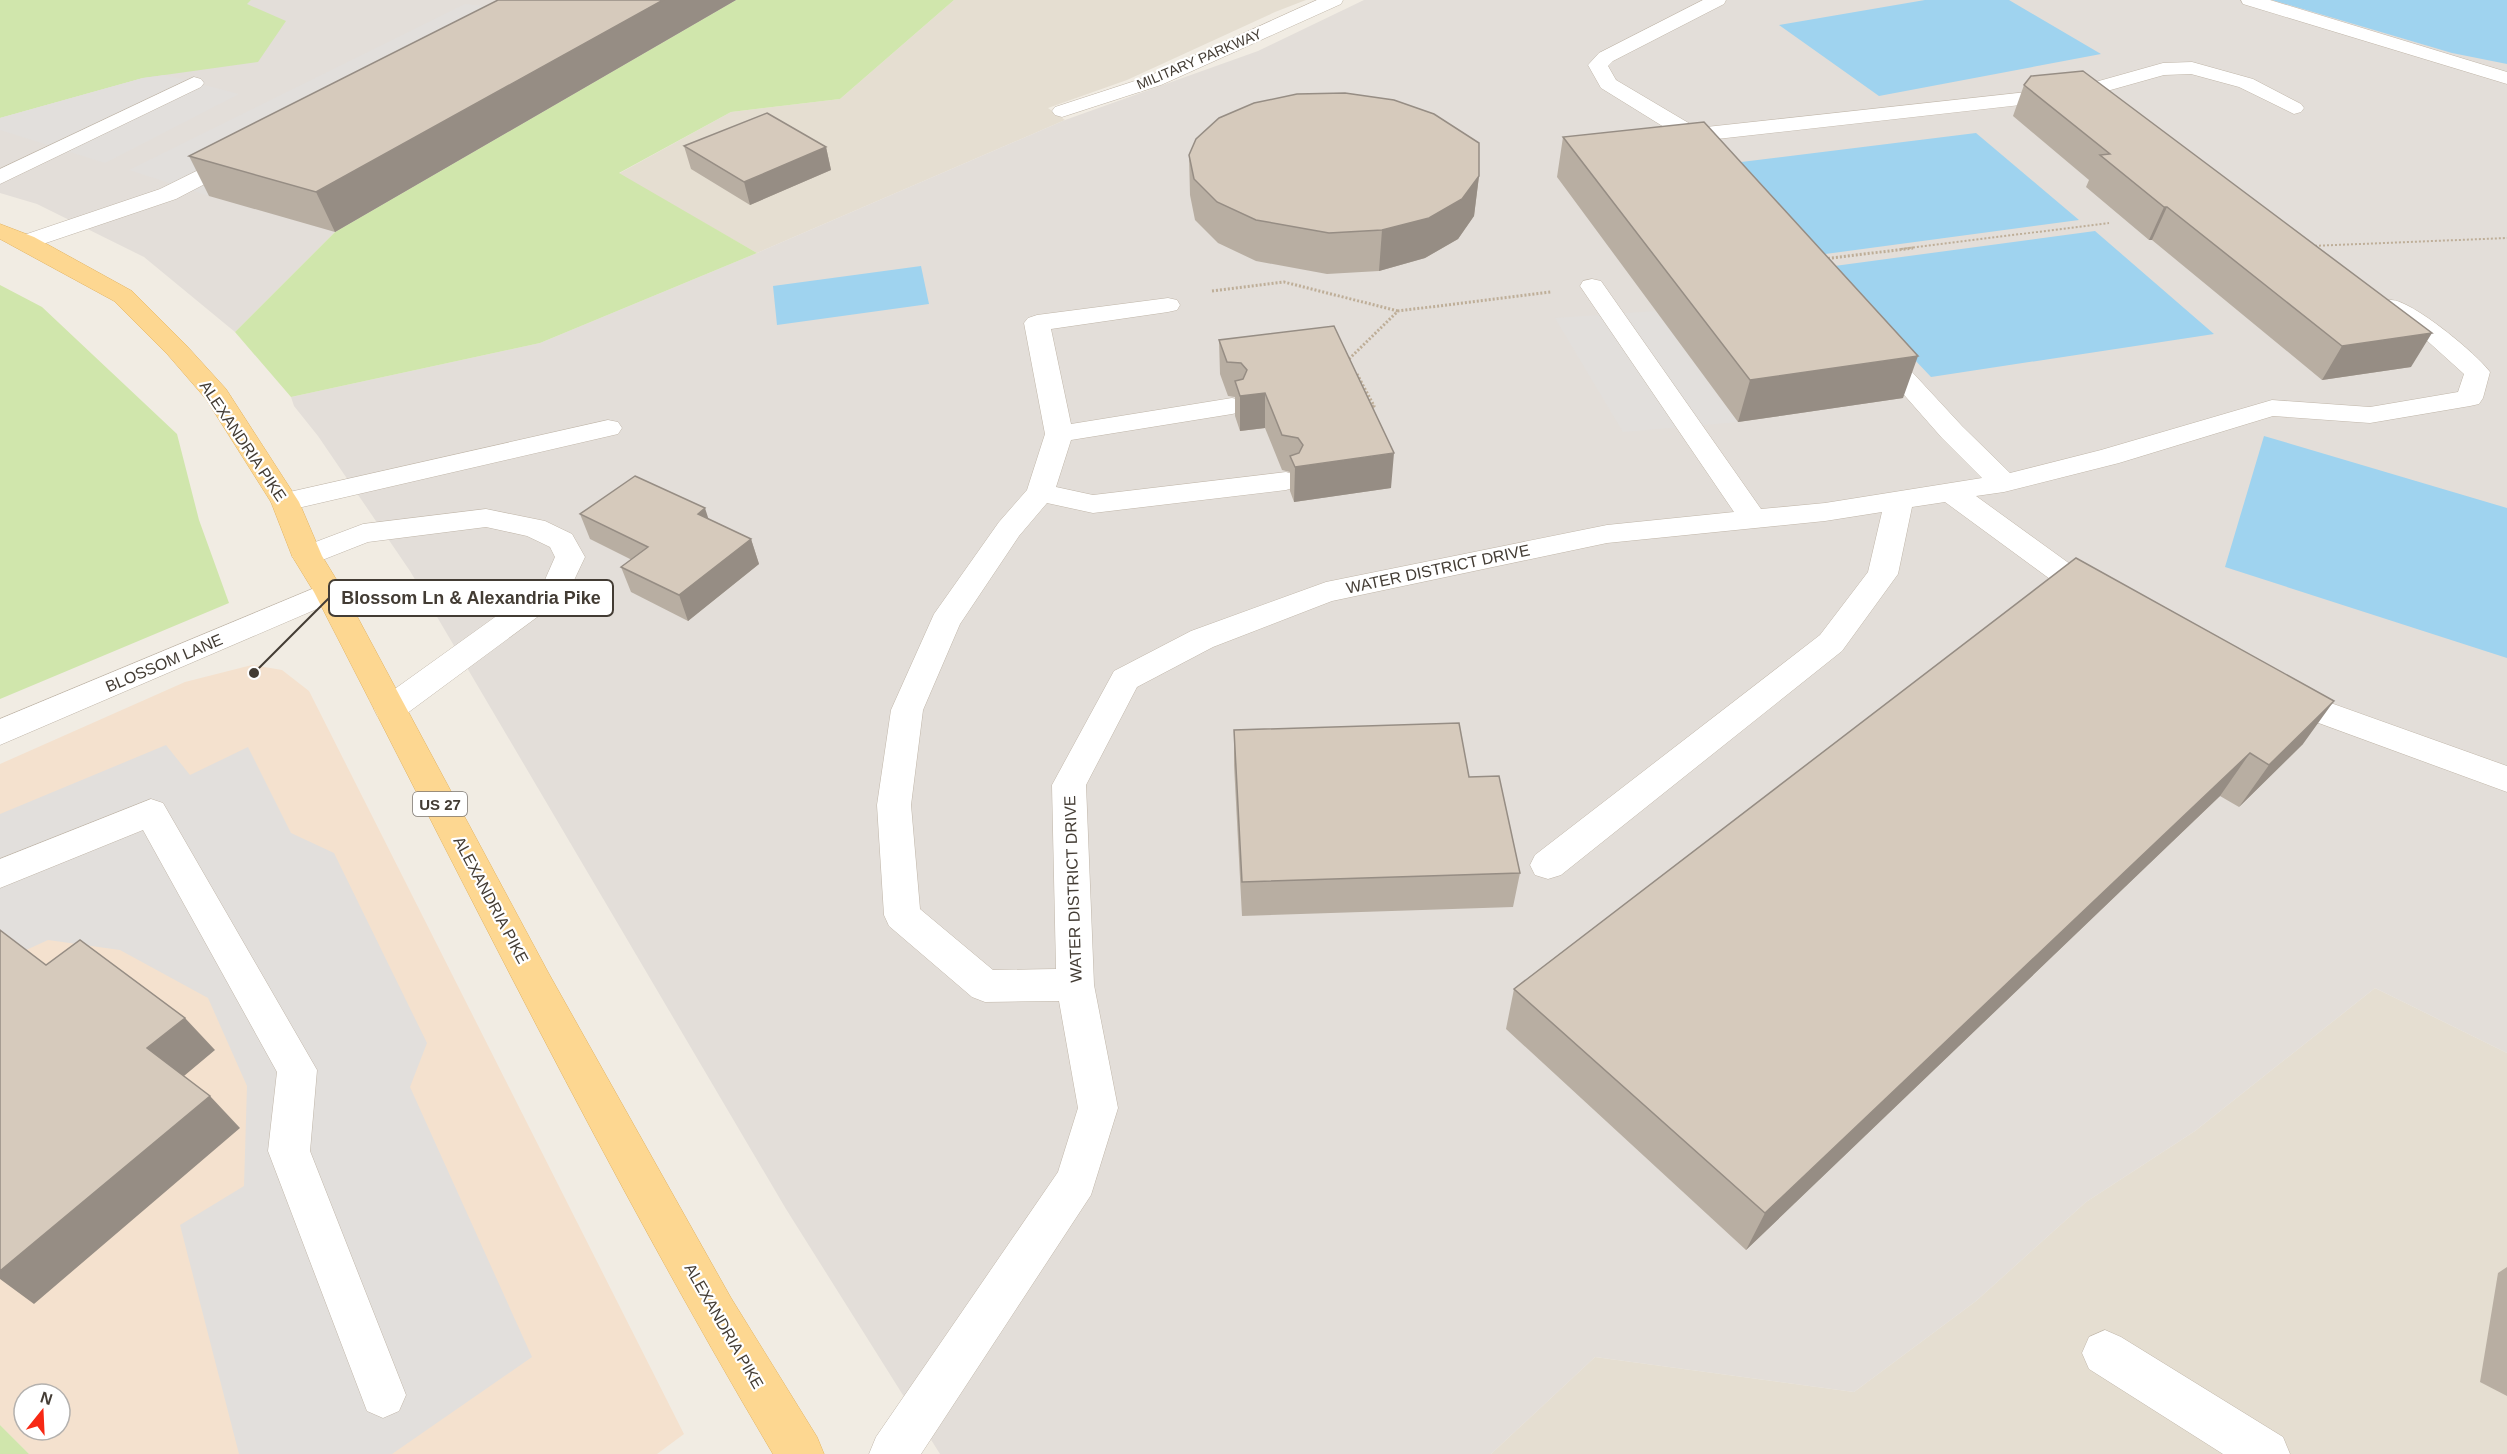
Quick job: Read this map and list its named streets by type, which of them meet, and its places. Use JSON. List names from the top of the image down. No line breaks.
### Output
{"streets":{"main road":["ALEXANDRIA PIKE","US 27"],"street":["MILITARY PARKWAY","WATER DISTRICT DRIVE","BLOSSOM LANE"]},"crossings":[["ALEXANDRIA PIKE","BLOSSOM LANE"]],"places":["Blossom Ln & Alexandria Pike"],"north":"top"}
